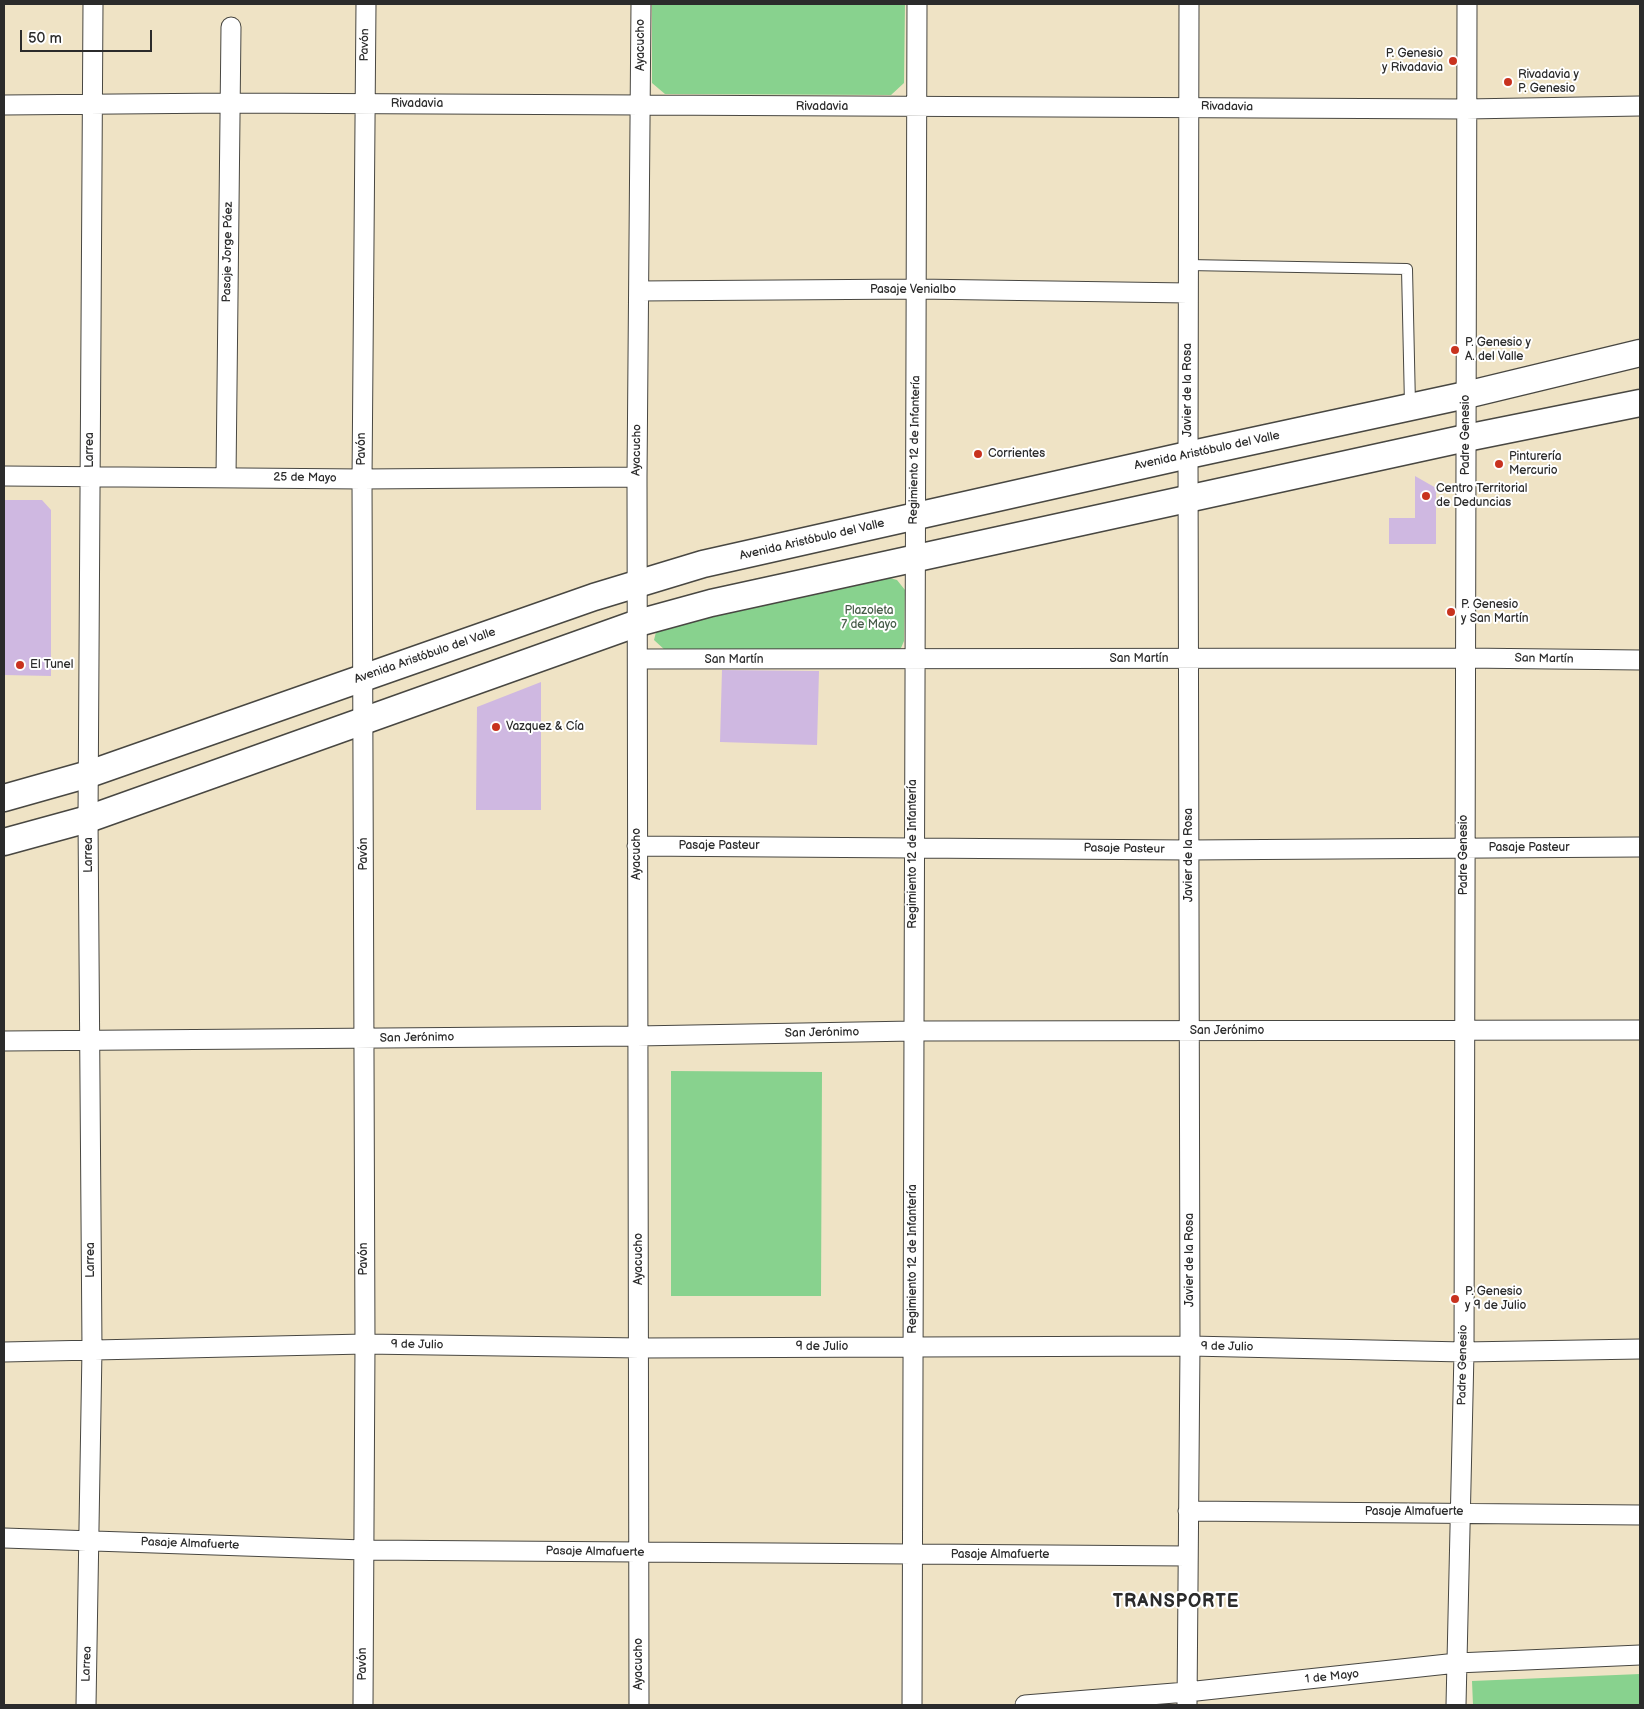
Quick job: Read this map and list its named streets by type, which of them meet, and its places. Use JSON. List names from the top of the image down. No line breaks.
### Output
{"streets":{"main road":["Avenida Aristóbulo del Valle"],"street":["Pavón","Ayacucho","Rivadavia","Pasaje Jorge Páez","Pasaje Venialbo","Javier de la Rosa","Padre Genesio","Larrea","Regimiento 12 de Infantería","25 de Mayo","San Martín","Pasaje Pasteur","San Jerónimo","9 de Julio","Pasaje Almafuerte","1 de Mayo"]},"crossings":[["Pavón","Rivadavia"],["Pavón","Avenida Aristóbulo del Valle"],["Pavón","25 de Mayo"],["Pavón","San Jerónimo"],["Pavón","9 de Julio"],["Pavón","Pasaje Almafuerte"],["Ayacucho","Rivadavia"],["Ayacucho","Pasaje Venialbo"],["Ayacucho","Avenida Aristóbulo del Valle"],["Ayacucho","25 de Mayo"],["Ayacucho","San Martín"],["Ayacucho","Pasaje Pasteur"],["Ayacucho","San Jerónimo"],["Ayacucho","9 de Julio"],["Ayacucho","Pasaje Almafuerte"],["Rivadavia","Pasaje Jorge Páez"],["Rivadavia","Javier de la Rosa"],["Rivadavia","Padre Genesio"],["Rivadavia","Larrea"],["Rivadavia","Regimiento 12 de Infantería"],["Pasaje Jorge Páez","25 de Mayo"],["Pasaje Venialbo","Javier de la Rosa"],["Pasaje Venialbo","Regimiento 12 de Infantería"],["Javier de la Rosa","Avenida Aristóbulo del Valle"],["Javier de la Rosa","San Martín"],["Javier de la Rosa","Pasaje Pasteur"],["Javier de la Rosa","San Jerónimo"],["Javier de la Rosa","9 de Julio"],["Javier de la Rosa","Pasaje Almafuerte"],["Javier de la Rosa","1 de Mayo"],["Padre Genesio","Avenida Aristóbulo del Valle"],["Padre Genesio","San Martín"],["Padre Genesio","Pasaje Pasteur"],["Padre Genesio","San Jerónimo"],["Padre Genesio","9 de Julio"],["Padre Genesio","Pasaje Almafuerte"],["Padre Genesio","1 de Mayo"],["Larrea","Avenida Aristóbulo del Valle"],["Larrea","25 de Mayo"],["Larrea","San Jerónimo"],["Larrea","9 de Julio"],["Larrea","Pasaje Almafuerte"],["Regimiento 12 de Infantería","Avenida Aristóbulo del Valle"],["Regimiento 12 de Infantería","San Martín"],["Regimiento 12 de Infantería","Pasaje Pasteur"],["Regimiento 12 de Infantería","San Jerónimo"],["Regimiento 12 de Infantería","9 de Julio"],["Regimiento 12 de Infantería","Pasaje Almafuerte"]],"districts":["TRANSPORTE"],"parks":["Plazoleta 7 de Mayo"],"places":["P. Genesio y Rivadavia","Rivadavia y P. Genesio","P. Genesio y A. del Valle","Corrientes","Pinturería Mercurio","Centro Territorial de Deduncias","P. Genesio y San Martín","El Tunel","Vazquez & Cía","P. Genesio y 9 de Julio"],"scale_bar":"50 m"}
